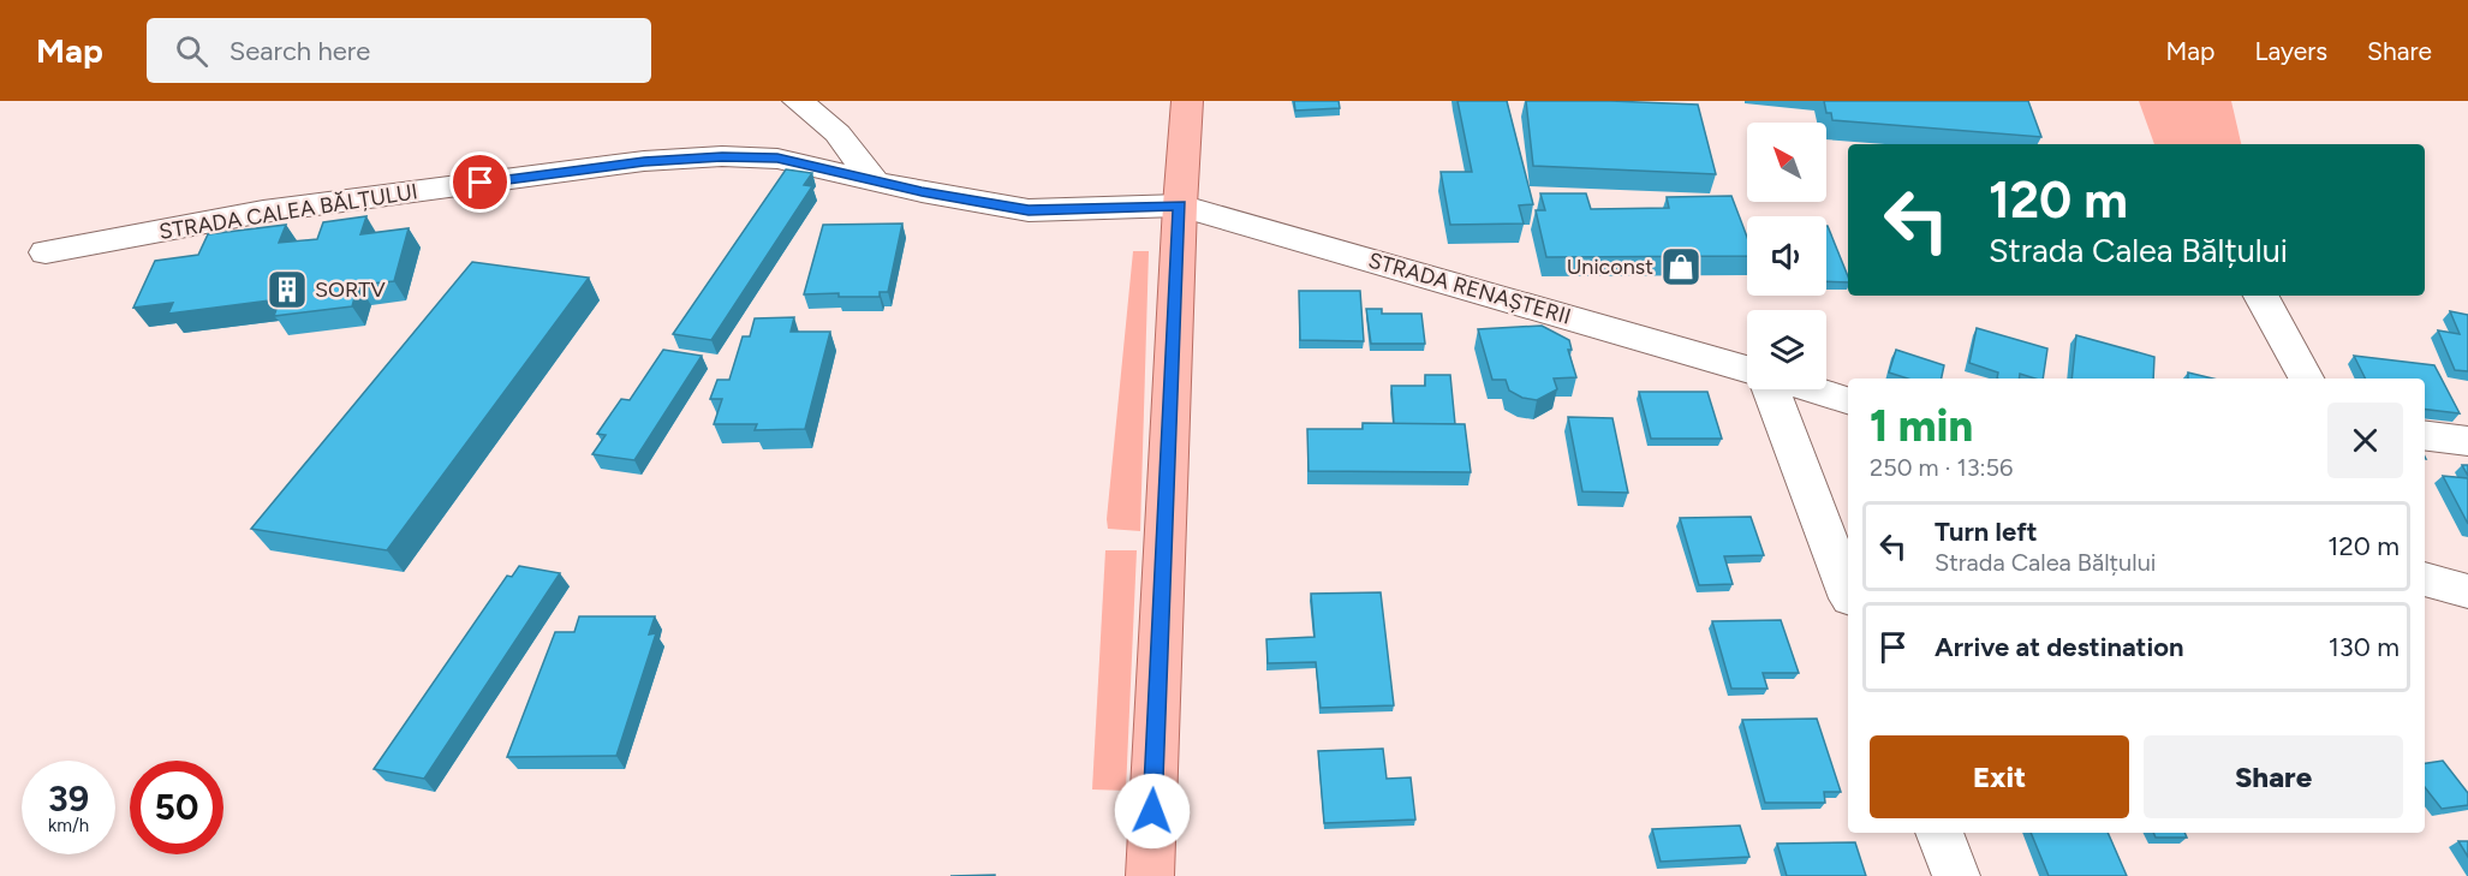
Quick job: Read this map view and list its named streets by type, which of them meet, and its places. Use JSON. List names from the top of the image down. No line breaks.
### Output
{"streets":{"street":["STRADA CALEA BĂLȚULUI","STRADA RENAȘTERII"]},"crossings":[["STRADA CALEA BĂLȚULUI","STRADA RENAȘTERII"]],"places":{"shop":["Uniconst"],"building":["SORTV"]},"north":"top left","page":{"header":"Map","search":"Search here","nav":["Map","Layers","Share"],"turn":["120 m","Strada Calea Bălțului"],"heading":["1 min","250 m · 13:56"],"list":[{"name":"Turn left","note":"Strada Calea Bălțului","value":"120 m"},{"name":"Arrive at destination","value":"130 m"}],"buttons":["Exit","Share"],"speed":"39 km/h","limit":"50"}}
